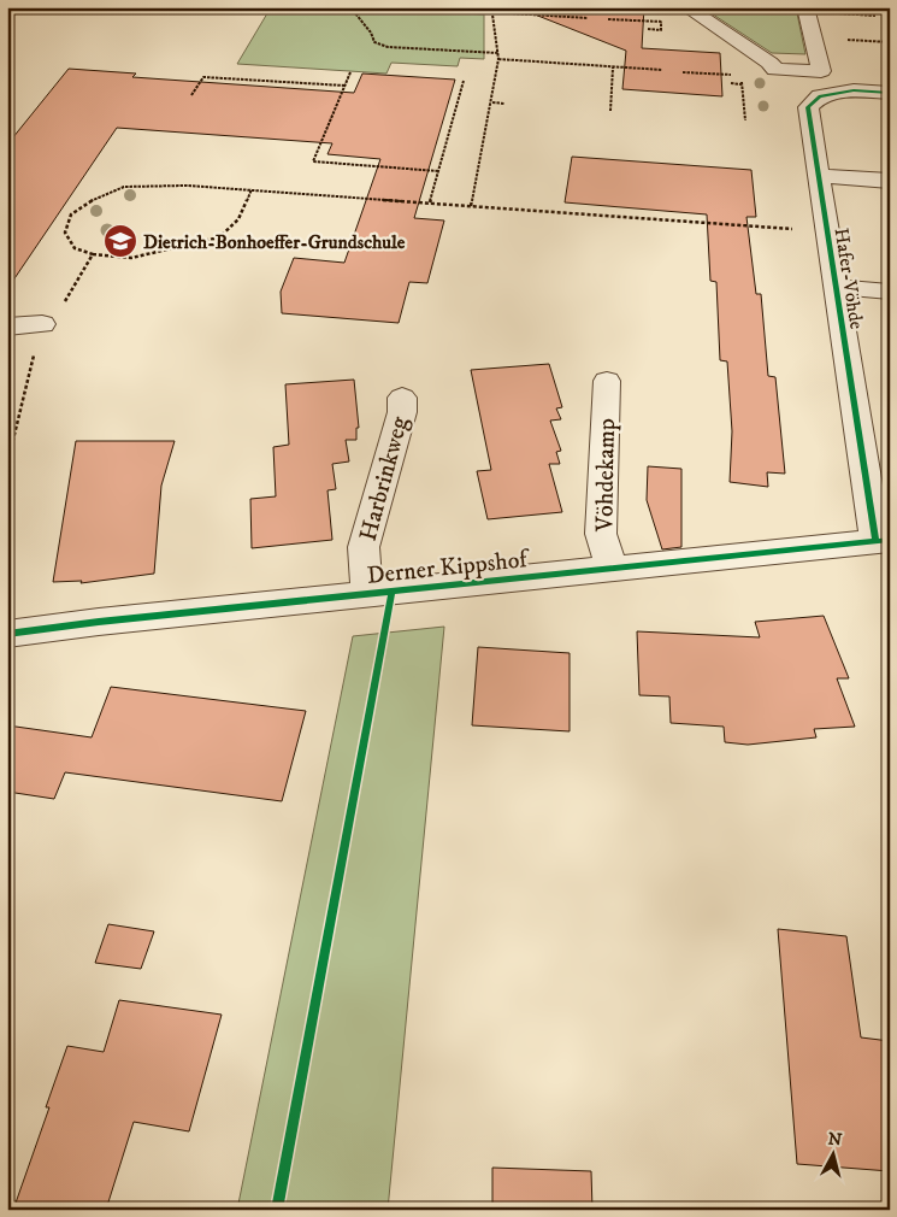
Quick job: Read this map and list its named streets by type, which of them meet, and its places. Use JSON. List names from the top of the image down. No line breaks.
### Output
{"streets":{"street":["Hafer-Vöhde","Vöhdekamp","Harbrinkweg","Derner Kippshof"]},"crossings":[["Hafer-Vöhde","Derner Kippshof"],["Vöhdekamp","Derner Kippshof"],["Harbrinkweg","Derner Kippshof"]],"places":{"school or university":["Dietrich-Bonhoeffer-Grundschule"]},"north":"top"}
